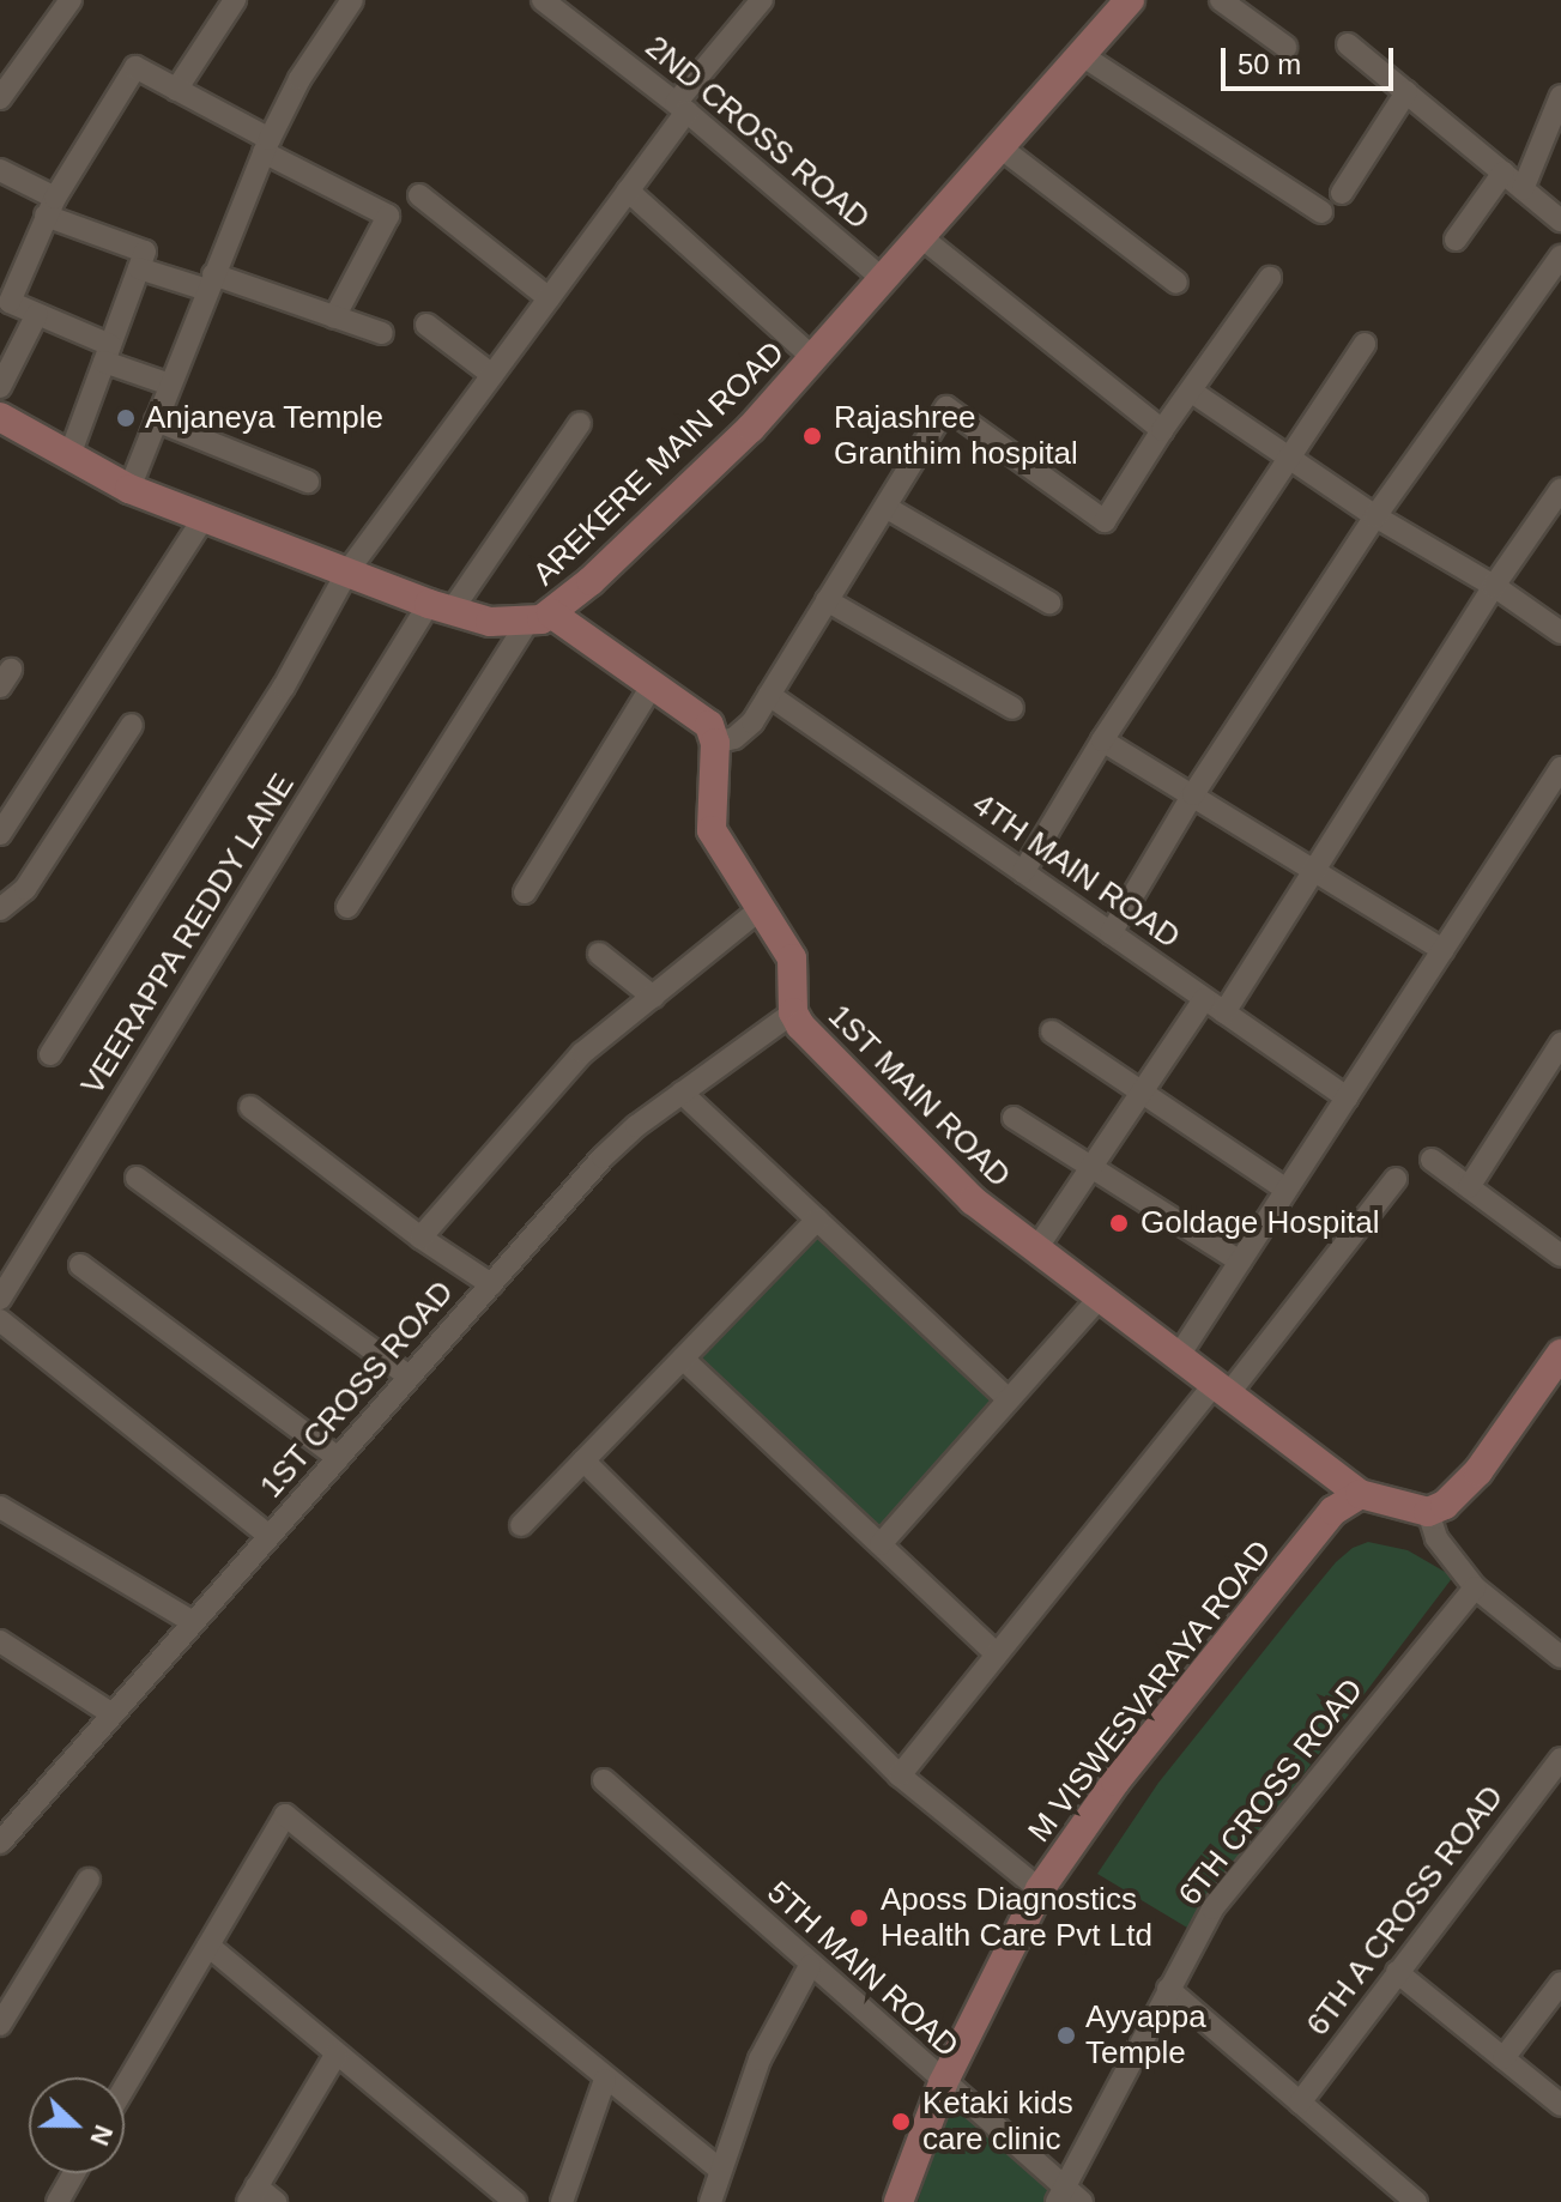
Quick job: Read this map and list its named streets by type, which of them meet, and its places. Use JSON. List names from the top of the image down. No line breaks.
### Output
{"streets":{"street":["2ND CROSS ROAD","AREKERE MAIN ROAD","4TH MAIN ROAD","VEERAPPA REDDY LANE","1ST MAIN ROAD","1ST CROSS ROAD","M VISWESVARAYA ROAD","6TH CROSS ROAD","6TH A CROSS ROAD","5TH MAIN ROAD"]},"crossings":[["2ND CROSS ROAD","AREKERE MAIN ROAD"],["AREKERE MAIN ROAD","VEERAPPA REDDY LANE"],["1ST MAIN ROAD","1ST CROSS ROAD"],["1ST MAIN ROAD","M VISWESVARAYA ROAD"],["M VISWESVARAYA ROAD","5TH MAIN ROAD"],["6TH CROSS ROAD","5TH MAIN ROAD"]],"places":["Anjaneya Temple","Rajashree Granthim hospital","Goldage Hospital","Aposs Diagnostics Health Care Pvt Ltd","Ayyappa Temple","Ketaki kids care clinic"],"scale_bar":"50 m","north":"right"}
